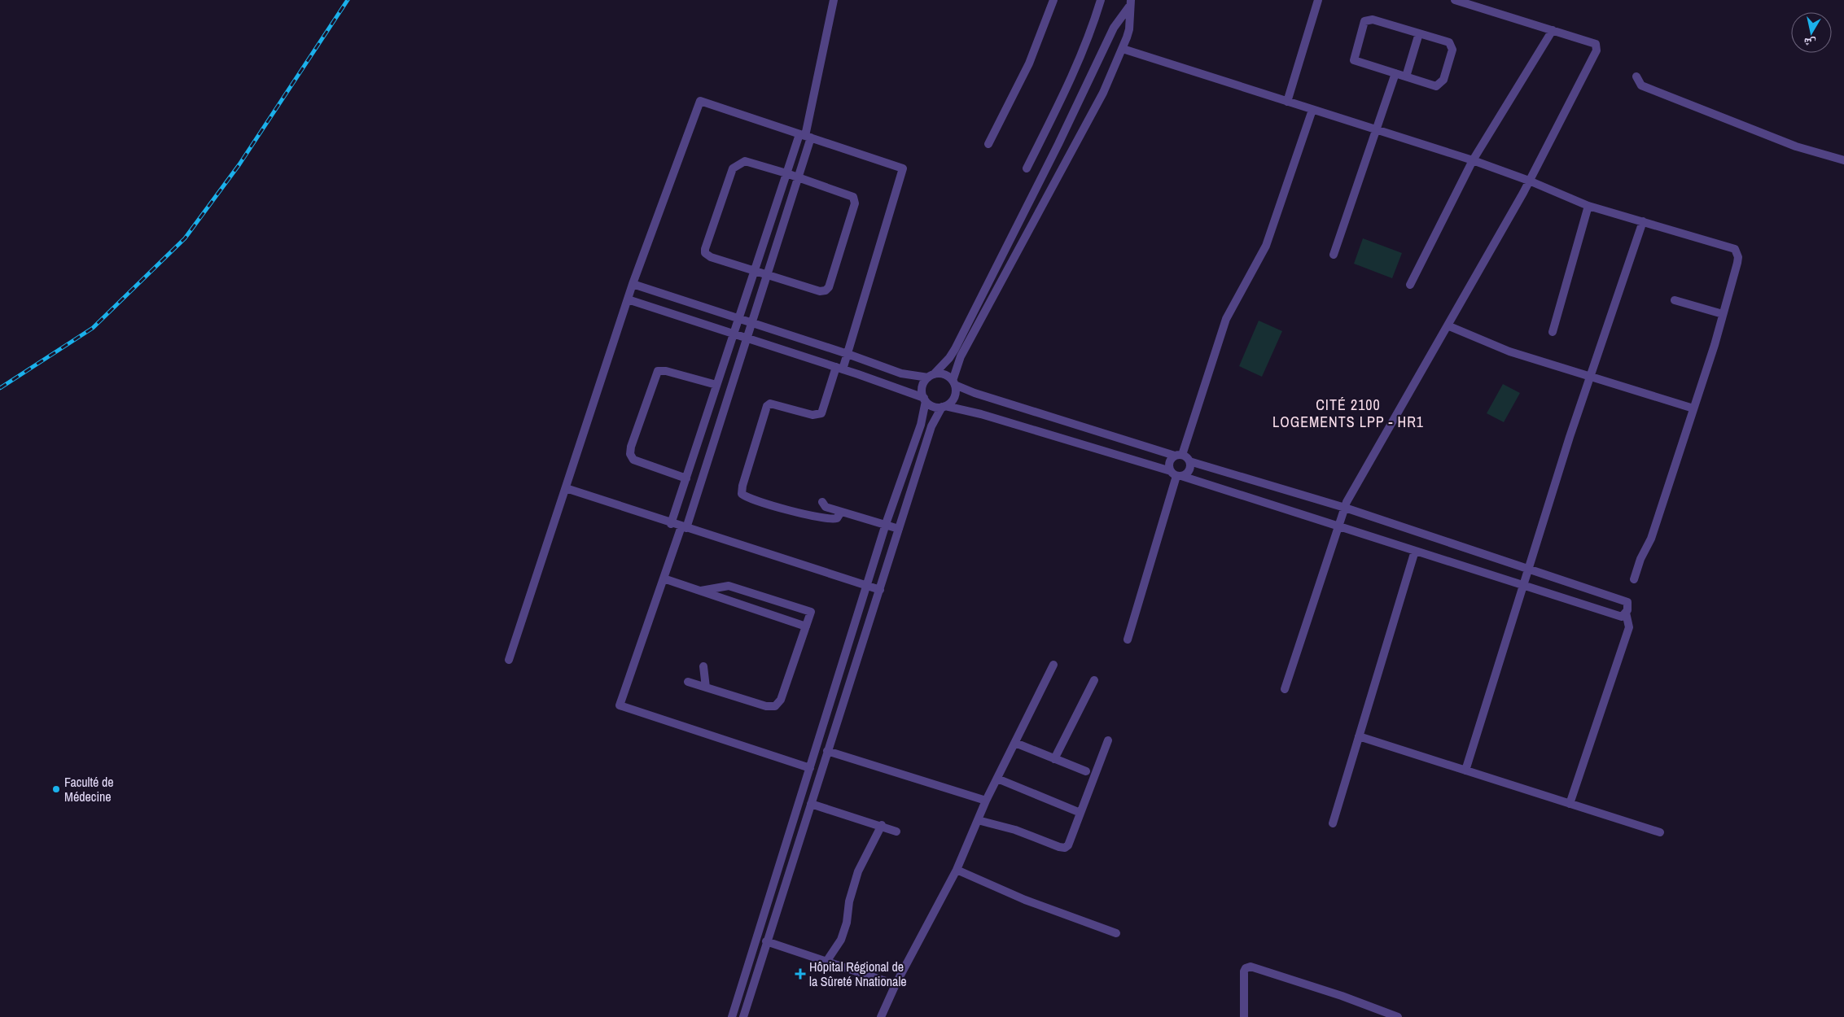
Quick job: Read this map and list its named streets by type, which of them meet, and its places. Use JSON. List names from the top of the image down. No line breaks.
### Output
{"districts":["CITÉ 2100 LOGEMENTS LPP - HR1"],"places":{"other":["Faculté de Médecine"],"health":["Hôpital Régional de la Sûreté Nnationale"]},"north":"bottom"}
